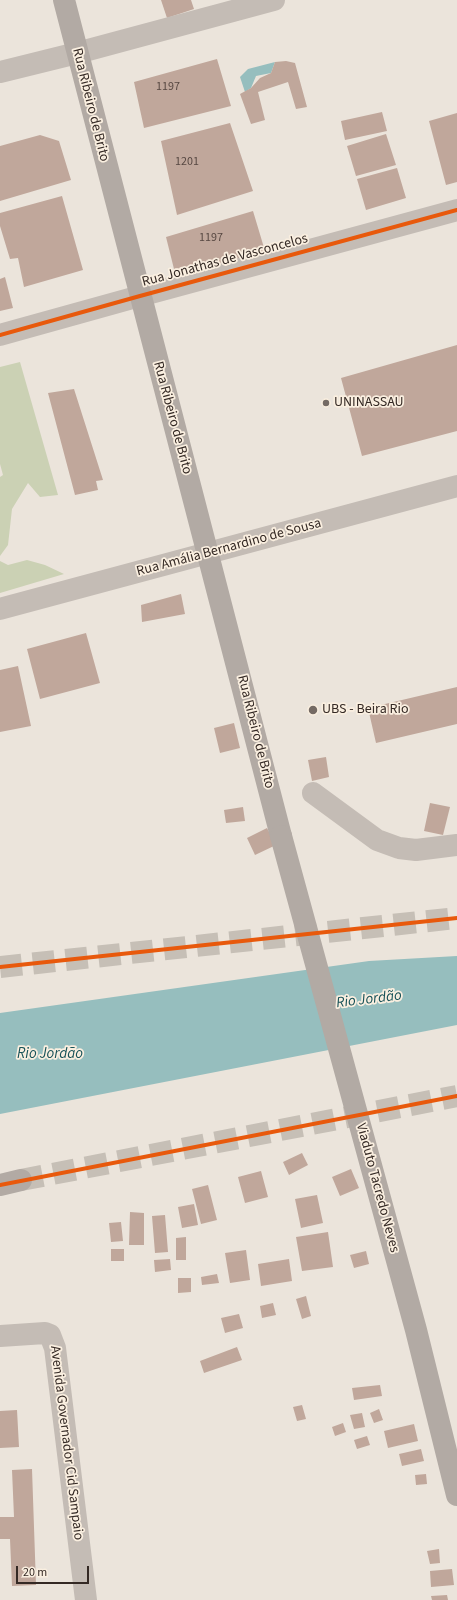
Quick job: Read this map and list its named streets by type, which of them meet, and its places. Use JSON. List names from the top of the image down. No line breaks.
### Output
{"streets":{"main road":["Rua Ribeiro de Brito","Viaduto Tacredo Neves"],"street":["Rua Jonathas de Vasconcelos","Rua Amália Bernardino de Sousa","Avenida Governador Cid Sampaio"]},"crossings":[["Rua Ribeiro de Brito","Rua Jonathas de Vasconcelos"],["Rua Ribeiro de Brito","Rua Amália Bernardino de Sousa"],["Rua Ribeiro de Brito","Viaduto Tacredo Neves"]],"water":["Rio Jordão"],"places":["UNINASSAU","UBS - Beira Rio"],"house_numbers":["1197","1201","1197"],"scale_bar":"20 m"}
